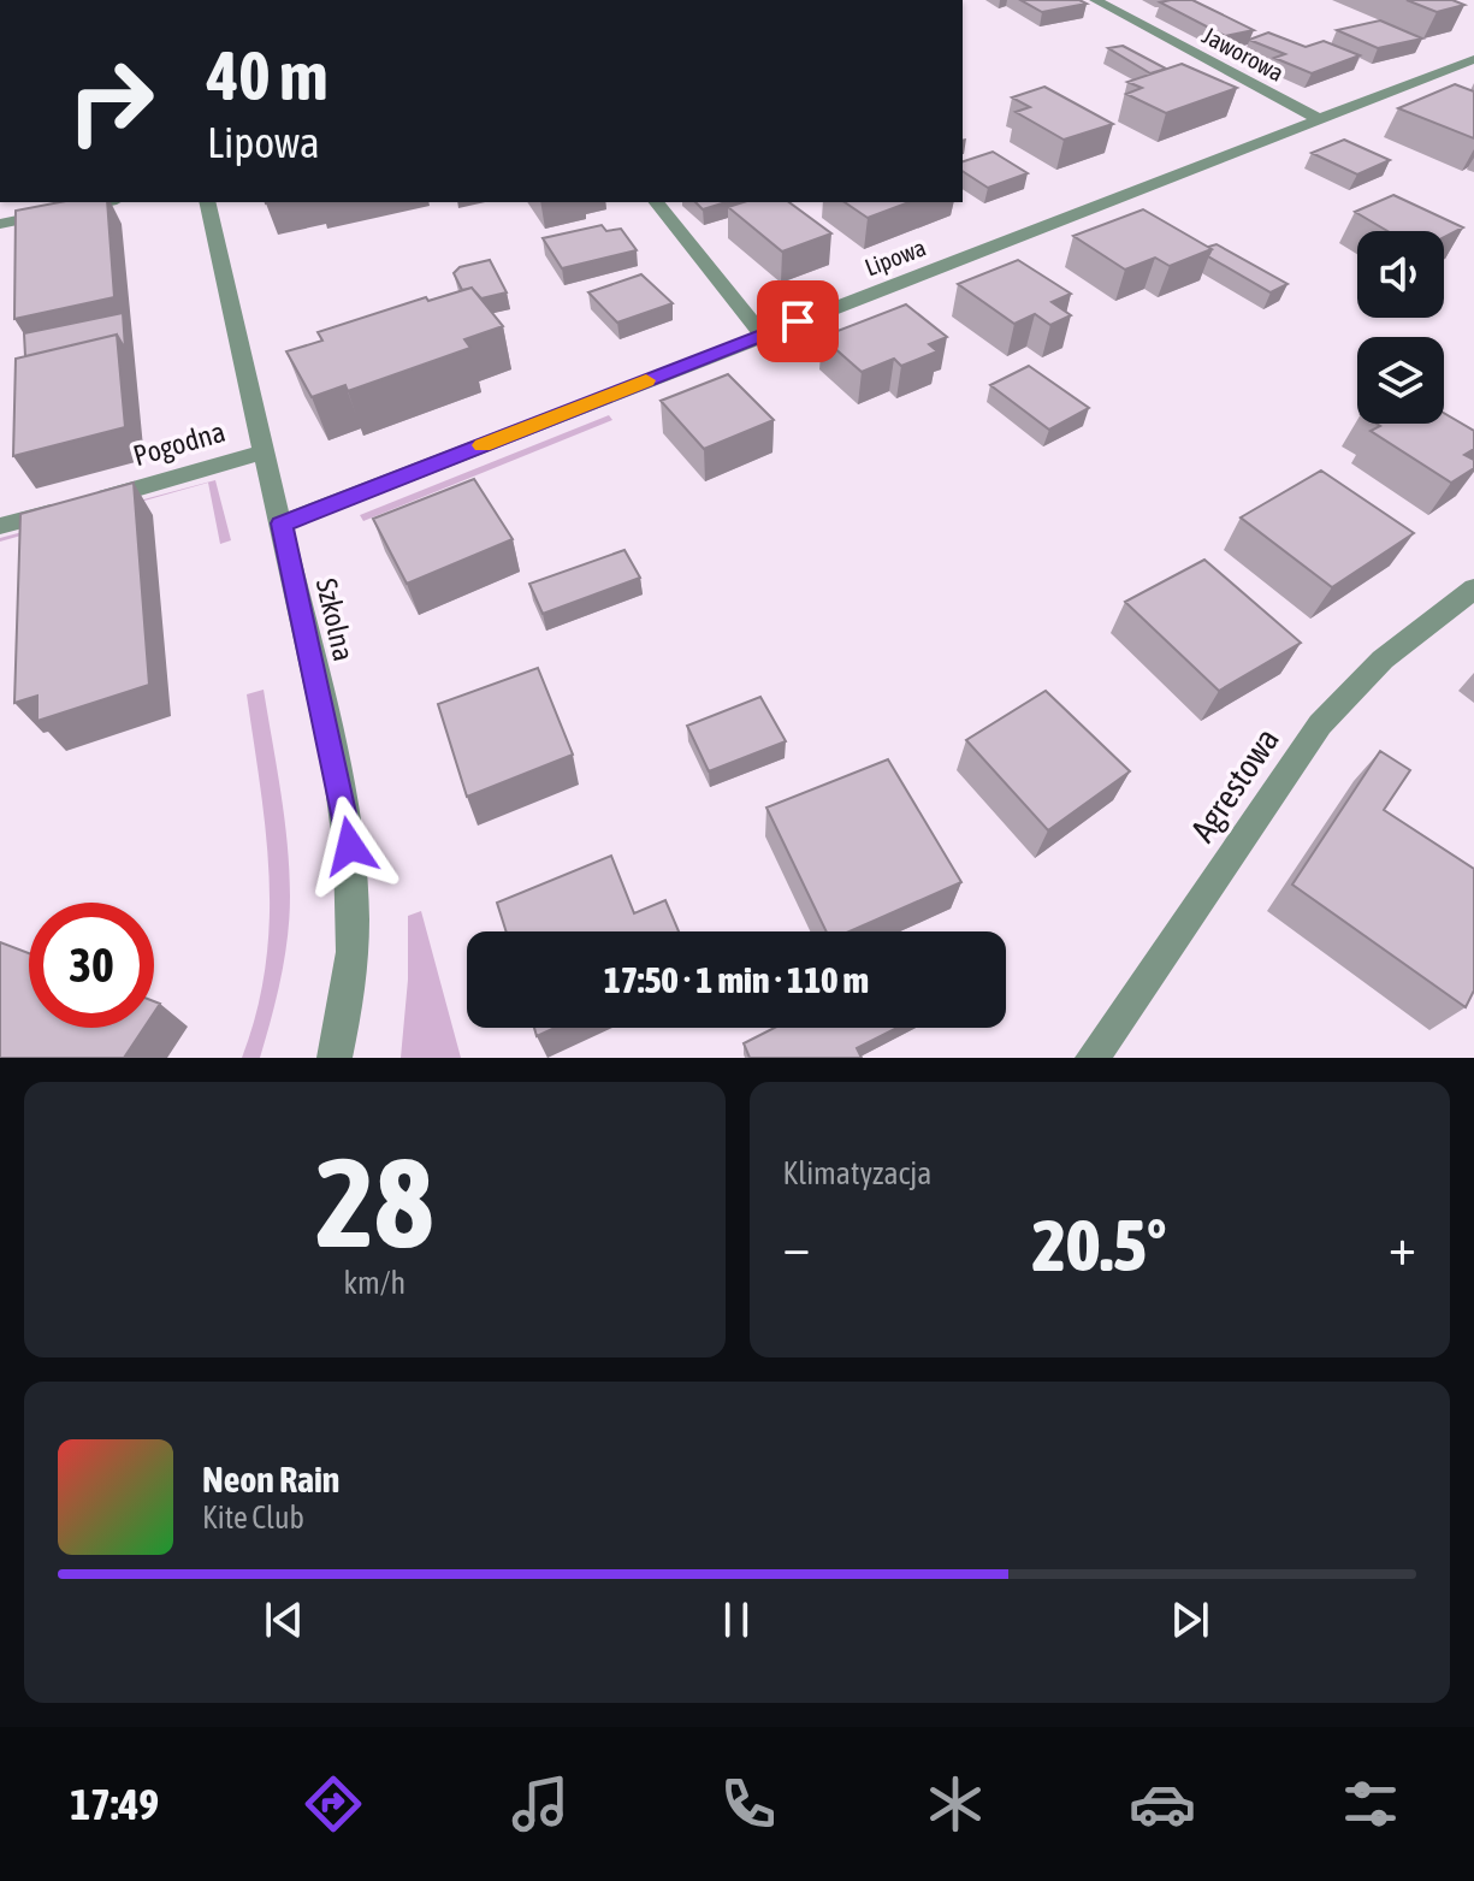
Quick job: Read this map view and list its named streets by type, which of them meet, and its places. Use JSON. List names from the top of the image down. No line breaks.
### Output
{"streets":{"street":["Jaworowa","Lipowa","Pogodna","Szkolna","Agrestowa"]},"crossings":[["Jaworowa","Lipowa"],["Lipowa","Szkolna"],["Pogodna","Szkolna"]],"page":{"turn":["40 m","Lipowa"],"limit":"30","trip":"17:50 · 1 min · 110 m","tile":[["28","km/h"],"Klimatyzacja"],"heat":["−","20.5°","+"],"song":["Neon Rain","Kite Club"],"tabs":"17:49"}}
